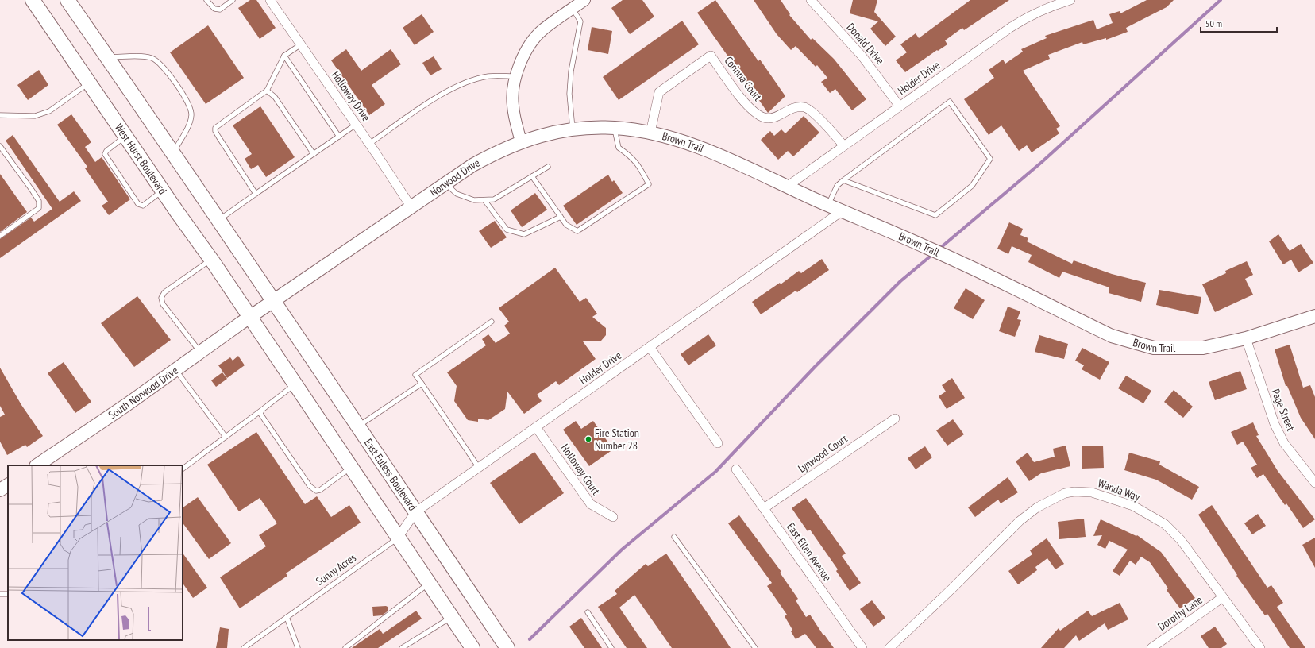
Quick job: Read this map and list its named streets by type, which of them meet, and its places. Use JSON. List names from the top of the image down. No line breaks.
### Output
{"streets":{"main road":["Brown Trail","West Hurst Boulevard","Norwood Drive","South Norwood Drive","East Euless Boulevard"],"street":["Donald Drive","Holder Drive","Corinna Court","Holloway Drive","Page Street","Lynwood Court","Holloway Court","Wanda Way","East Ellen Avenue","Dorothy Lane"],"lane":["Sunny Acres"]},"crossings":[["Donald Drive","Holder Drive"],["Holder Drive","Corinna Court"],["Holder Drive","Brown Trail"],["Holder Drive","Holloway Court"],["Holder Drive","East Euless Boulevard"],["Holder Drive","Sunny Acres"],["Corinna Court","Brown Trail"],["Holloway Drive","Norwood Drive"],["Brown Trail","Norwood Drive"],["Brown Trail","Page Street"],["West Hurst Boulevard","Norwood Drive"],["West Hurst Boulevard","South Norwood Drive"],["Norwood Drive","South Norwood Drive"],["Norwood Drive","East Euless Boulevard"],["Lynwood Court","East Ellen Avenue"],["Wanda Way","Dorothy Lane"]],"places":["Fire Station Number 28"],"scale_bar":"50 m"}
